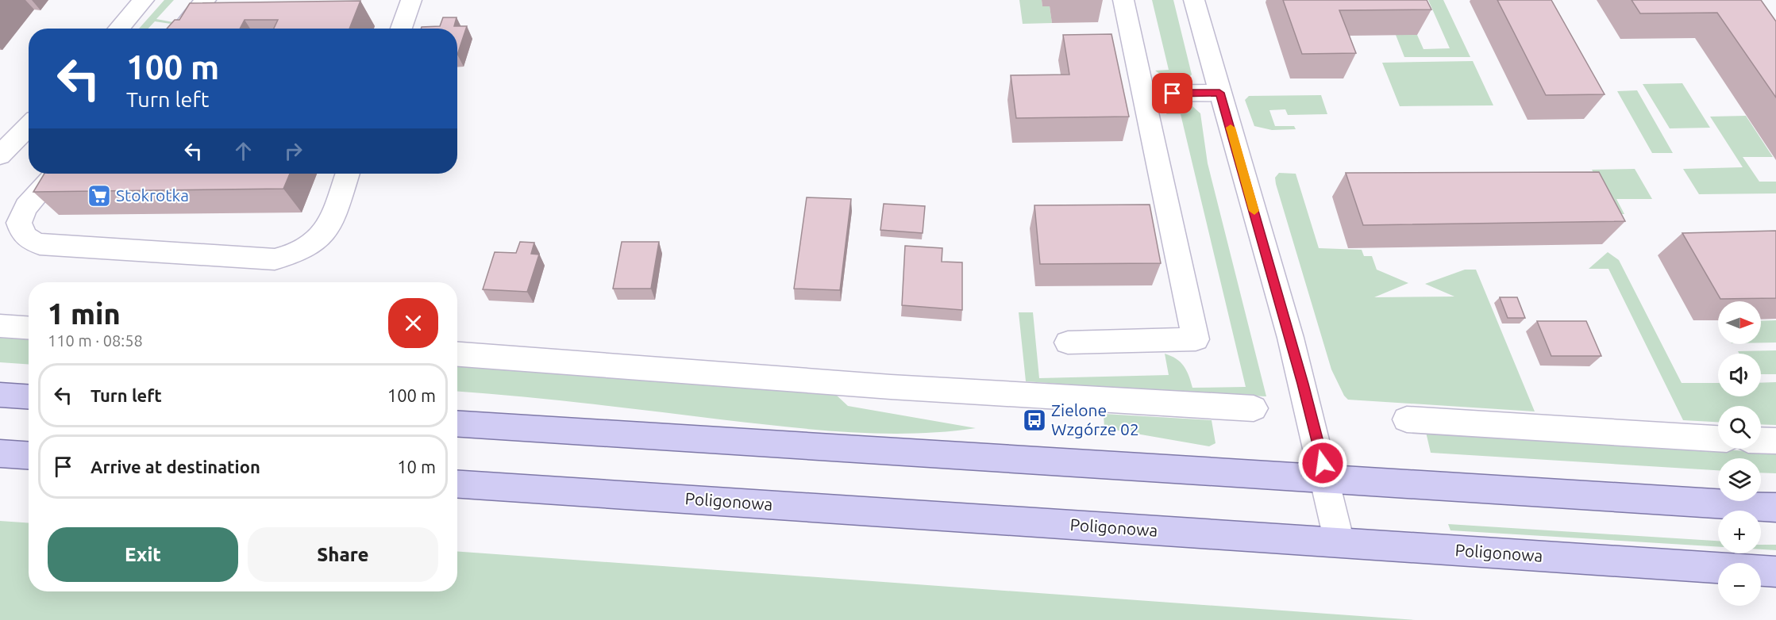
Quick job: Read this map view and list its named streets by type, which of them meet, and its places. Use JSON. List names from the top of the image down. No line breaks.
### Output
{"streets":{"main road":["Poligonowa"]},"places":{"supermarket":["Stokrotka"],"bus stop":["Zielone Wzgórze 02"]},"north":"right","page":{"turn":["100 m","Turn left"],"heading":["1 min","110 m · 08:58"],"map_buttons":["+","−"],"list":[{"name":"Turn left","value":"100 m"},{"name":"Arrive at destination","value":"10 m"}],"buttons":["Exit","Share"]}}
